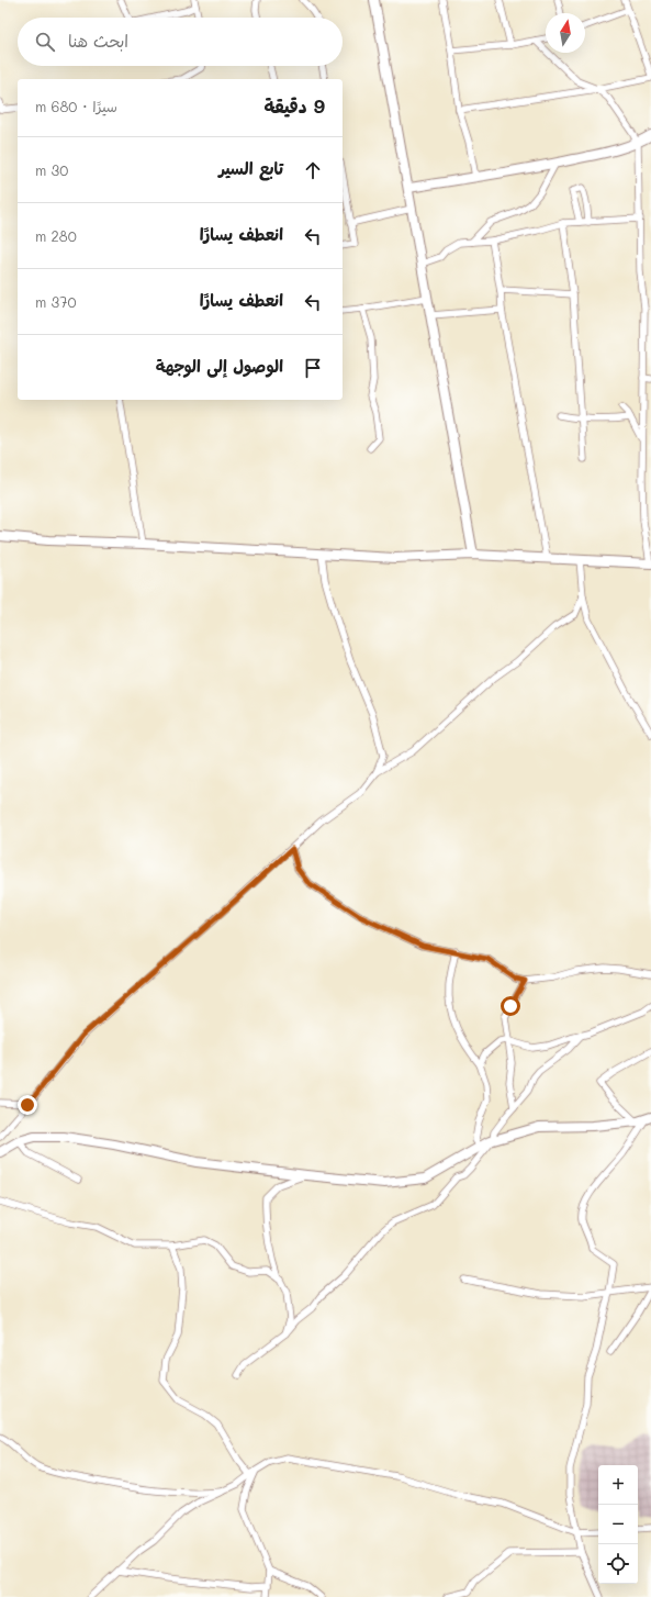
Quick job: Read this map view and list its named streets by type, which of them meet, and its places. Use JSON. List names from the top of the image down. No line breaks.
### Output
{"north":"top","page":{"search":"ابحث هنا","heading":["9 دقيقة","سيرًا · 680 m"],"list":[["تابع السير","30 m"],["انعطف يسارًا","280 m"],["انعطف يسارًا","370 m"],"الوصول إلى الوجهة"],"map_buttons":["+","−"]}}
